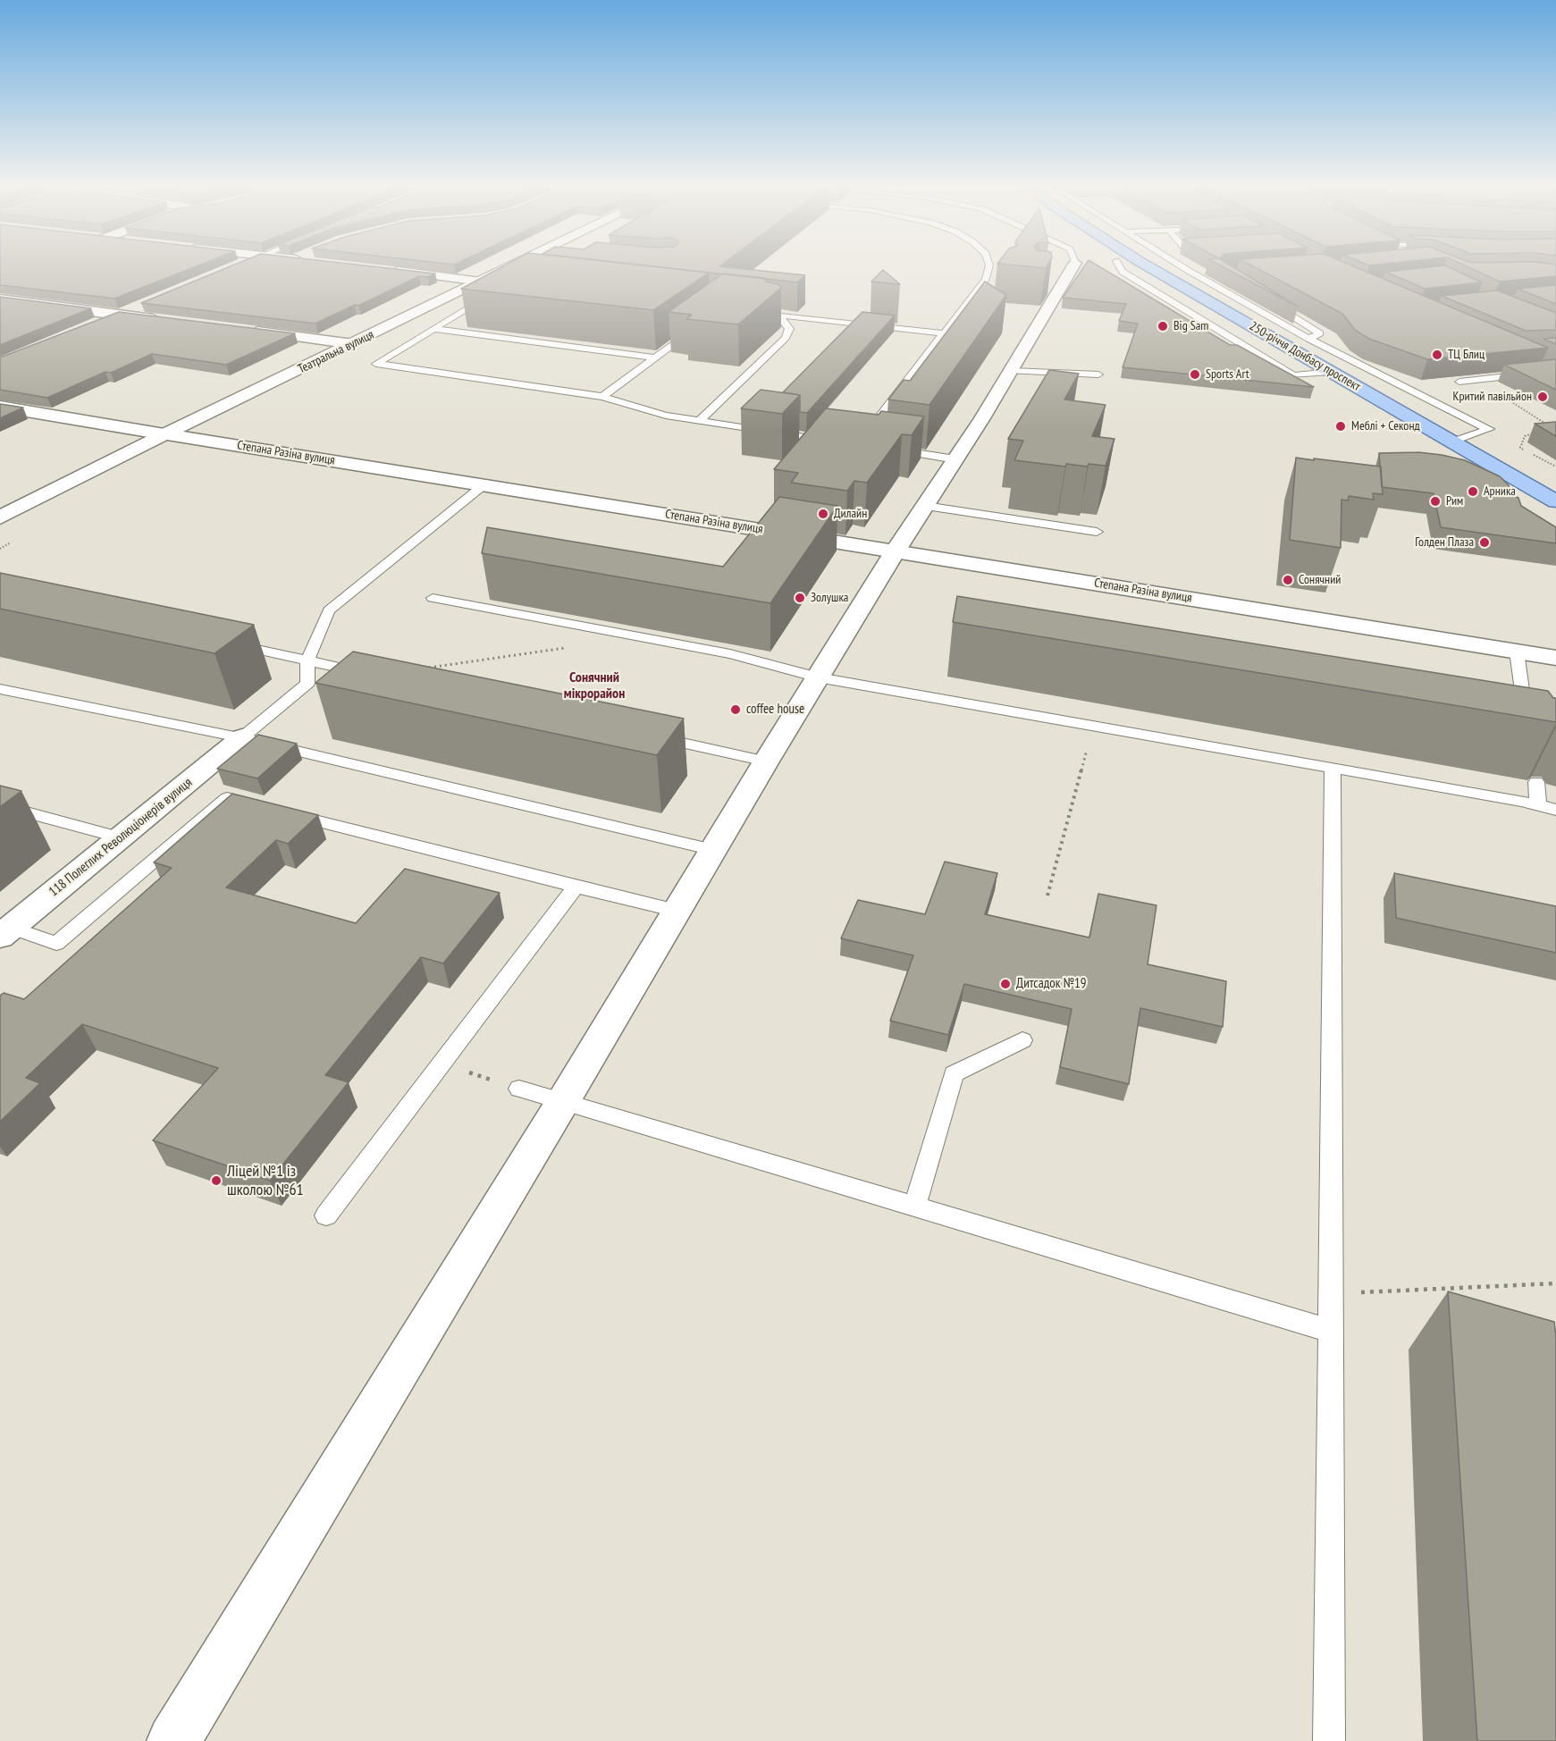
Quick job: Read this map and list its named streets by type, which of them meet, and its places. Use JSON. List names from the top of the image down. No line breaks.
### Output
{"streets":{"main road":["250-річчя Донбасу проспект"],"street":["Театральна вулиця","Степана Разіна вулиця","118 Полеглих Революціонерів вулиця"]},"crossings":[["Театральна вулиця","Степана Разіна вулиця"]],"districts":["Сонячний мікрорайон"],"places":["Big Sam","ТЦ Блиц","Sports Art","Критий павільйон","Меблі + Секонд","Арника","Рим","Дилайн","Голден Плаза","Сонячний","Золушка","coffee house","Дитсадок №19","Ліцей №1 із школою №61"]}
